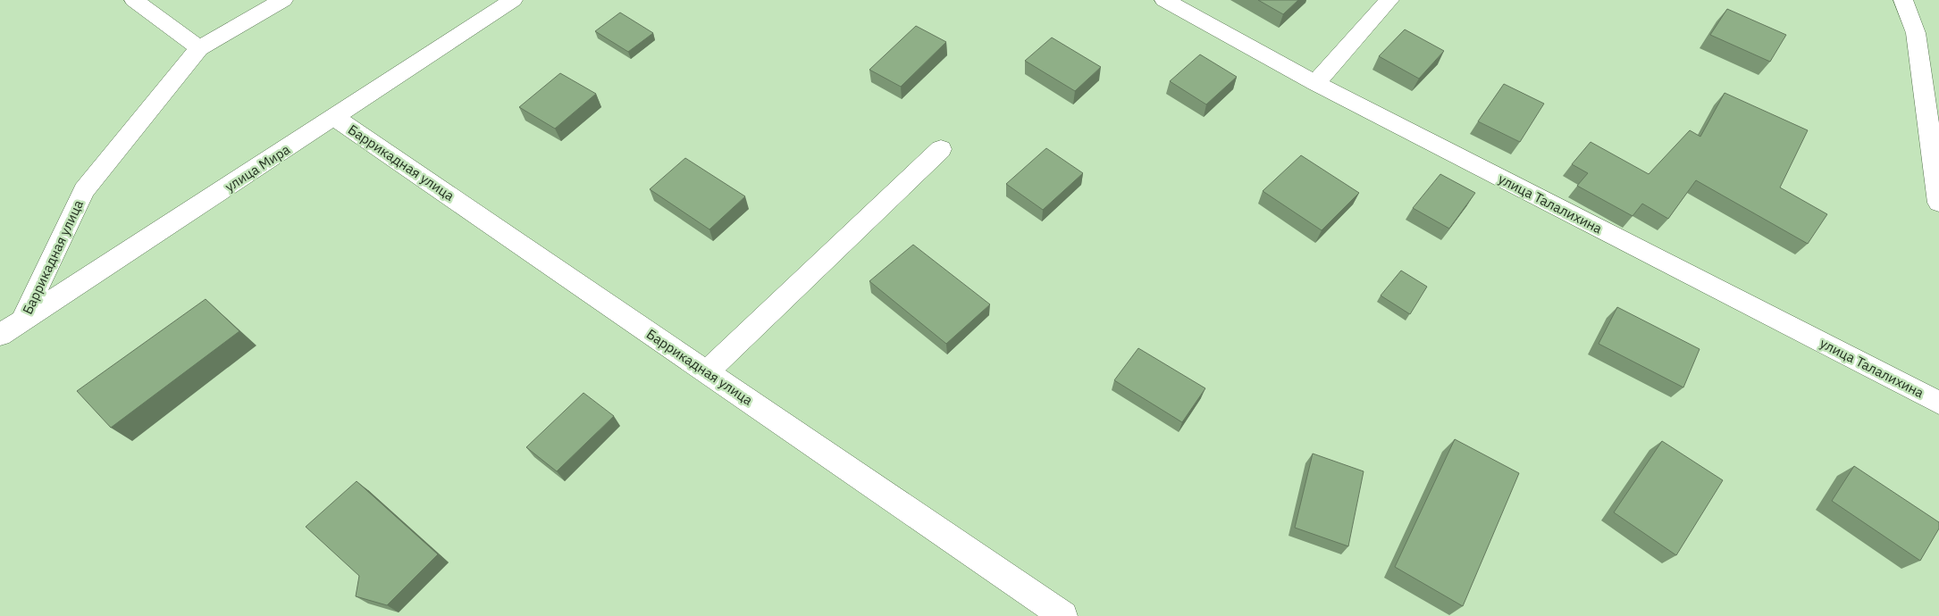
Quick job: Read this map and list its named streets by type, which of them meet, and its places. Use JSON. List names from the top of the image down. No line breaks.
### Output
{"streets":{"street":["Баррикадная улица","улица Мира","улица Талалихина"]},"crossings":[["Баррикадная улица","улица Мира"]]}
